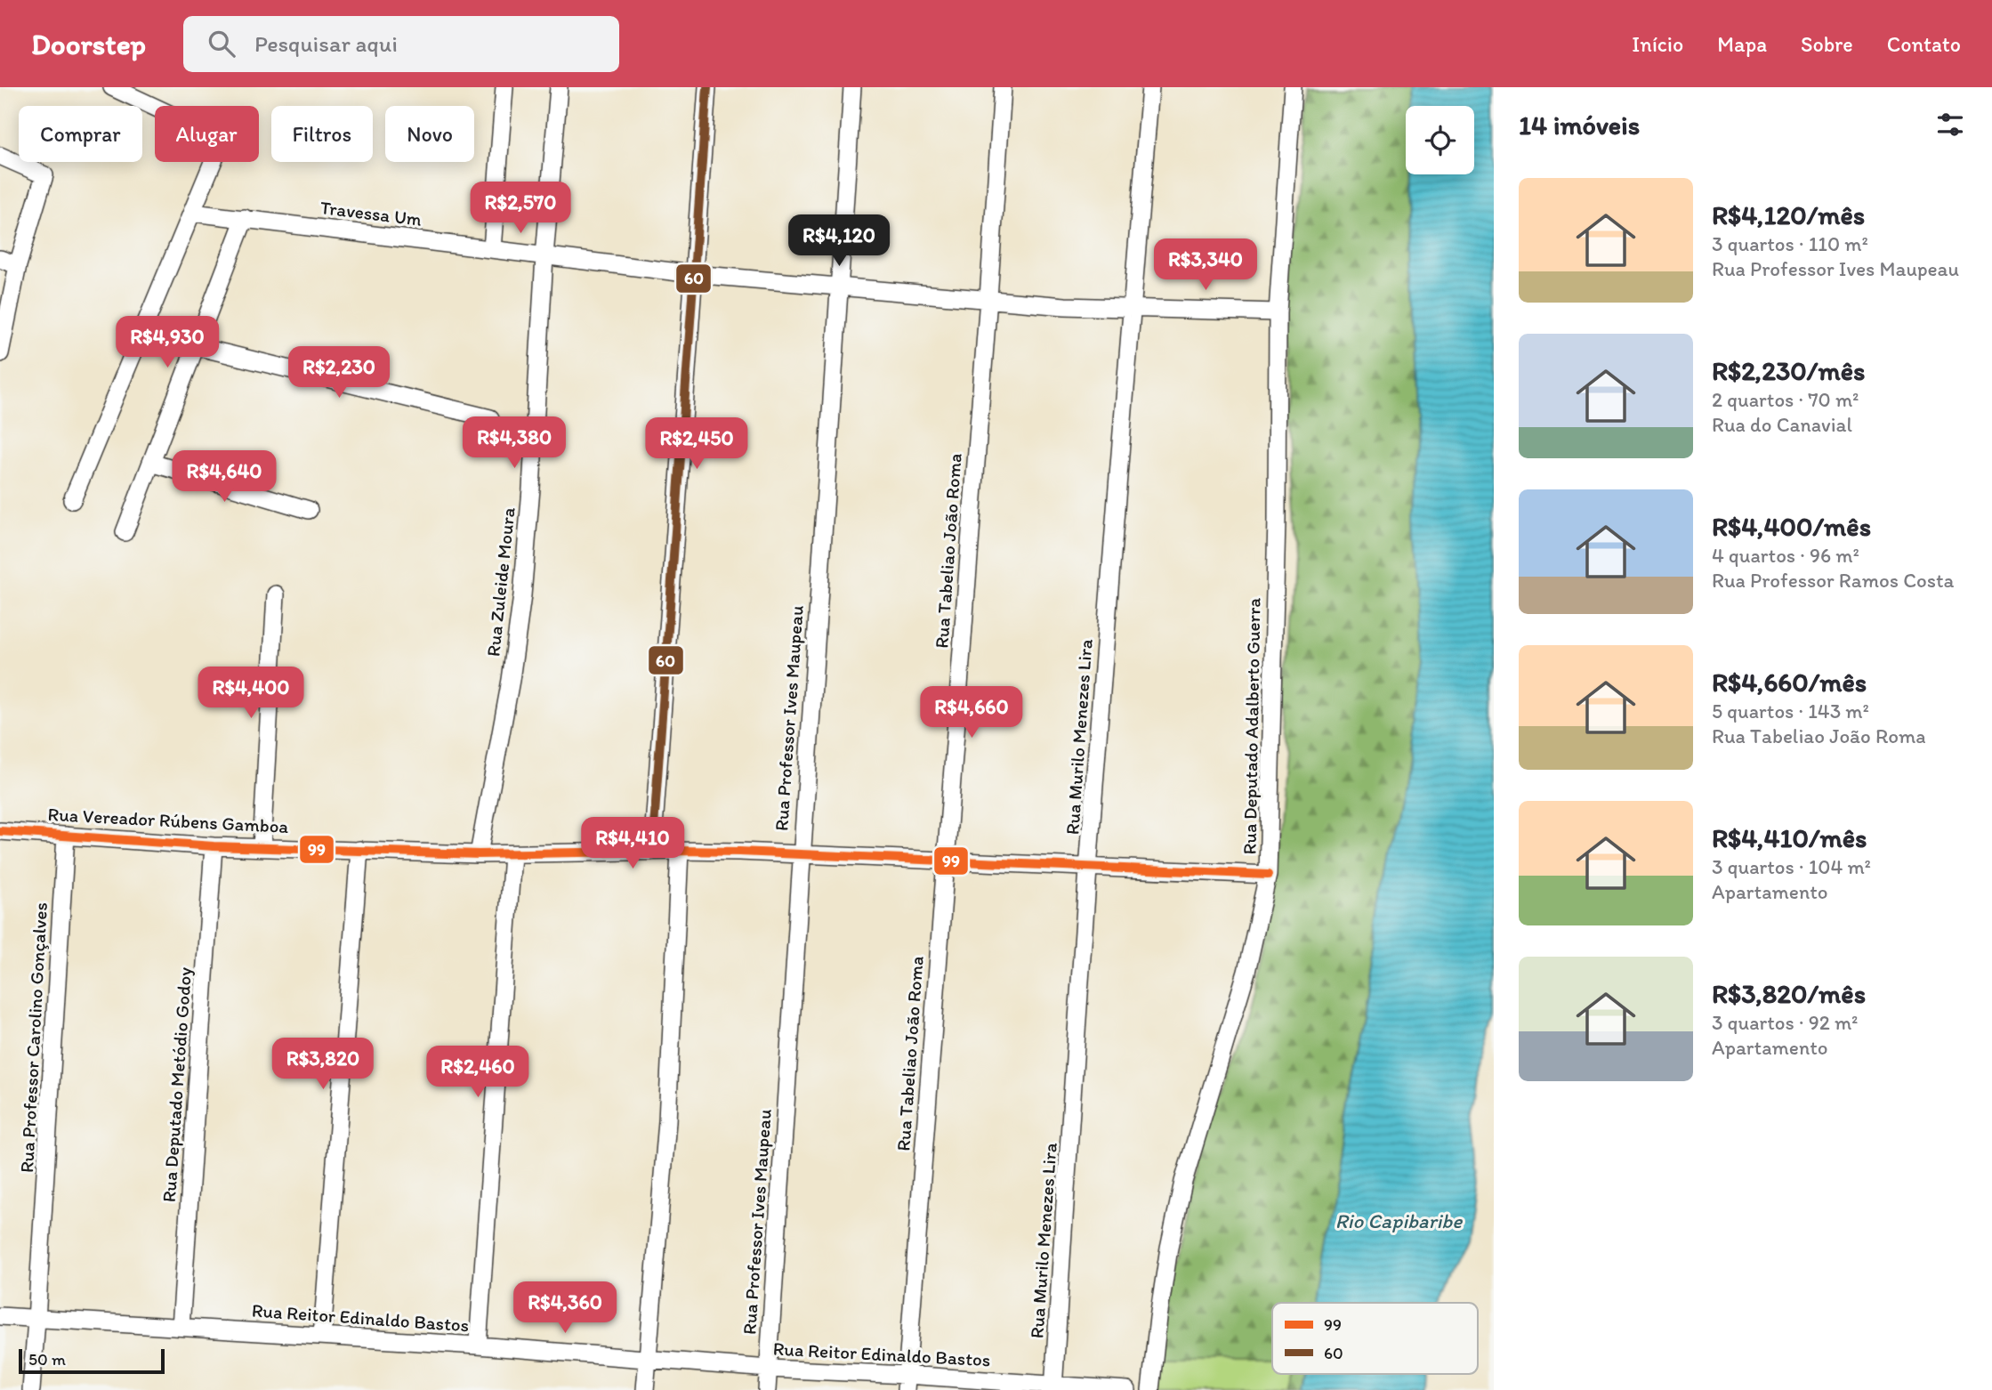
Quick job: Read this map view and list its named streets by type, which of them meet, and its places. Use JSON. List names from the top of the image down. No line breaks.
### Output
{"streets":{"street":["Travessa Um","Rua Tabeliao João Roma","Rua Zuleide Moura","Rua Professor Ives Maupeau","Rua Deputado Adalberto Guerra","Rua Murilo Menezes Lira","Rua Vereador Rúbens Gamboa","Rua Professor Carolino Gonçalves","Rua Deputado Metódio Godoy","Rua Reitor Edinaldo Bastos"]},"crossings":[["Travessa Um","Rua Tabeliao João Roma"],["Travessa Um","Rua Zuleide Moura"],["Travessa Um","Rua Professor Ives Maupeau"],["Travessa Um","Rua Deputado Adalberto Guerra"],["Travessa Um","Rua Murilo Menezes Lira"],["Rua Tabeliao João Roma","Rua Vereador Rúbens Gamboa"],["Rua Tabeliao João Roma","Rua Reitor Edinaldo Bastos"],["Rua Zuleide Moura","Rua Vereador Rúbens Gamboa"],["Rua Professor Ives Maupeau","Rua Vereador Rúbens Gamboa"],["Rua Professor Ives Maupeau","Rua Reitor Edinaldo Bastos"],["Rua Deputado Adalberto Guerra","Rua Vereador Rúbens Gamboa"],["Rua Murilo Menezes Lira","Rua Vereador Rúbens Gamboa"],["Rua Murilo Menezes Lira","Rua Reitor Edinaldo Bastos"],["Rua Vereador Rúbens Gamboa","Rua Professor Carolino Gonçalves"],["Rua Vereador Rúbens Gamboa","Rua Deputado Metódio Godoy"],["Rua Professor Carolino Gonçalves","Rua Reitor Edinaldo Bastos"],["Rua Deputado Metódio Godoy","Rua Reitor Edinaldo Bastos"]],"water":["Rio Capibaribe"],"lines":["transit line 60","transit line 99"],"legend":["99","60"],"scale_bar":"50 m","page":{"header":"Doorstep","search":"Pesquisar aqui","nav":["Início","Mapa","Sobre","Contato"],"heading":"14 imóveis","chip":["Comprar","Alugar","Filtros","Novo"],"list":[{"name":"R$4,120/mês","note":"3 quartos · 110 m² · Rua Professor Ives Maupeau"},{"name":"R$2,230/mês","note":"2 quartos · 70 m² · Rua do Canavial"},{"name":"R$4,400/mês","note":"4 quartos · 96 m² · Rua Professor Ramos Costa"},{"name":"R$4,660/mês","note":"5 quartos · 143 m² · Rua Tabeliao João Roma"},{"name":"R$4,410/mês","note":"3 quartos · 104 m² · Apartamento"},{"name":"R$3,820/mês","note":"3 quartos · 92 m² · Apartamento"}],"price":["R$2,570","R$4,120","R$3,340","R$4,930","R$2,230","R$4,380","R$2,450","R$4,640","R$4,400","R$4,660","R$4,410","R$3,820","R$2,460","R$4,360"],"scale":"50 m"}}
